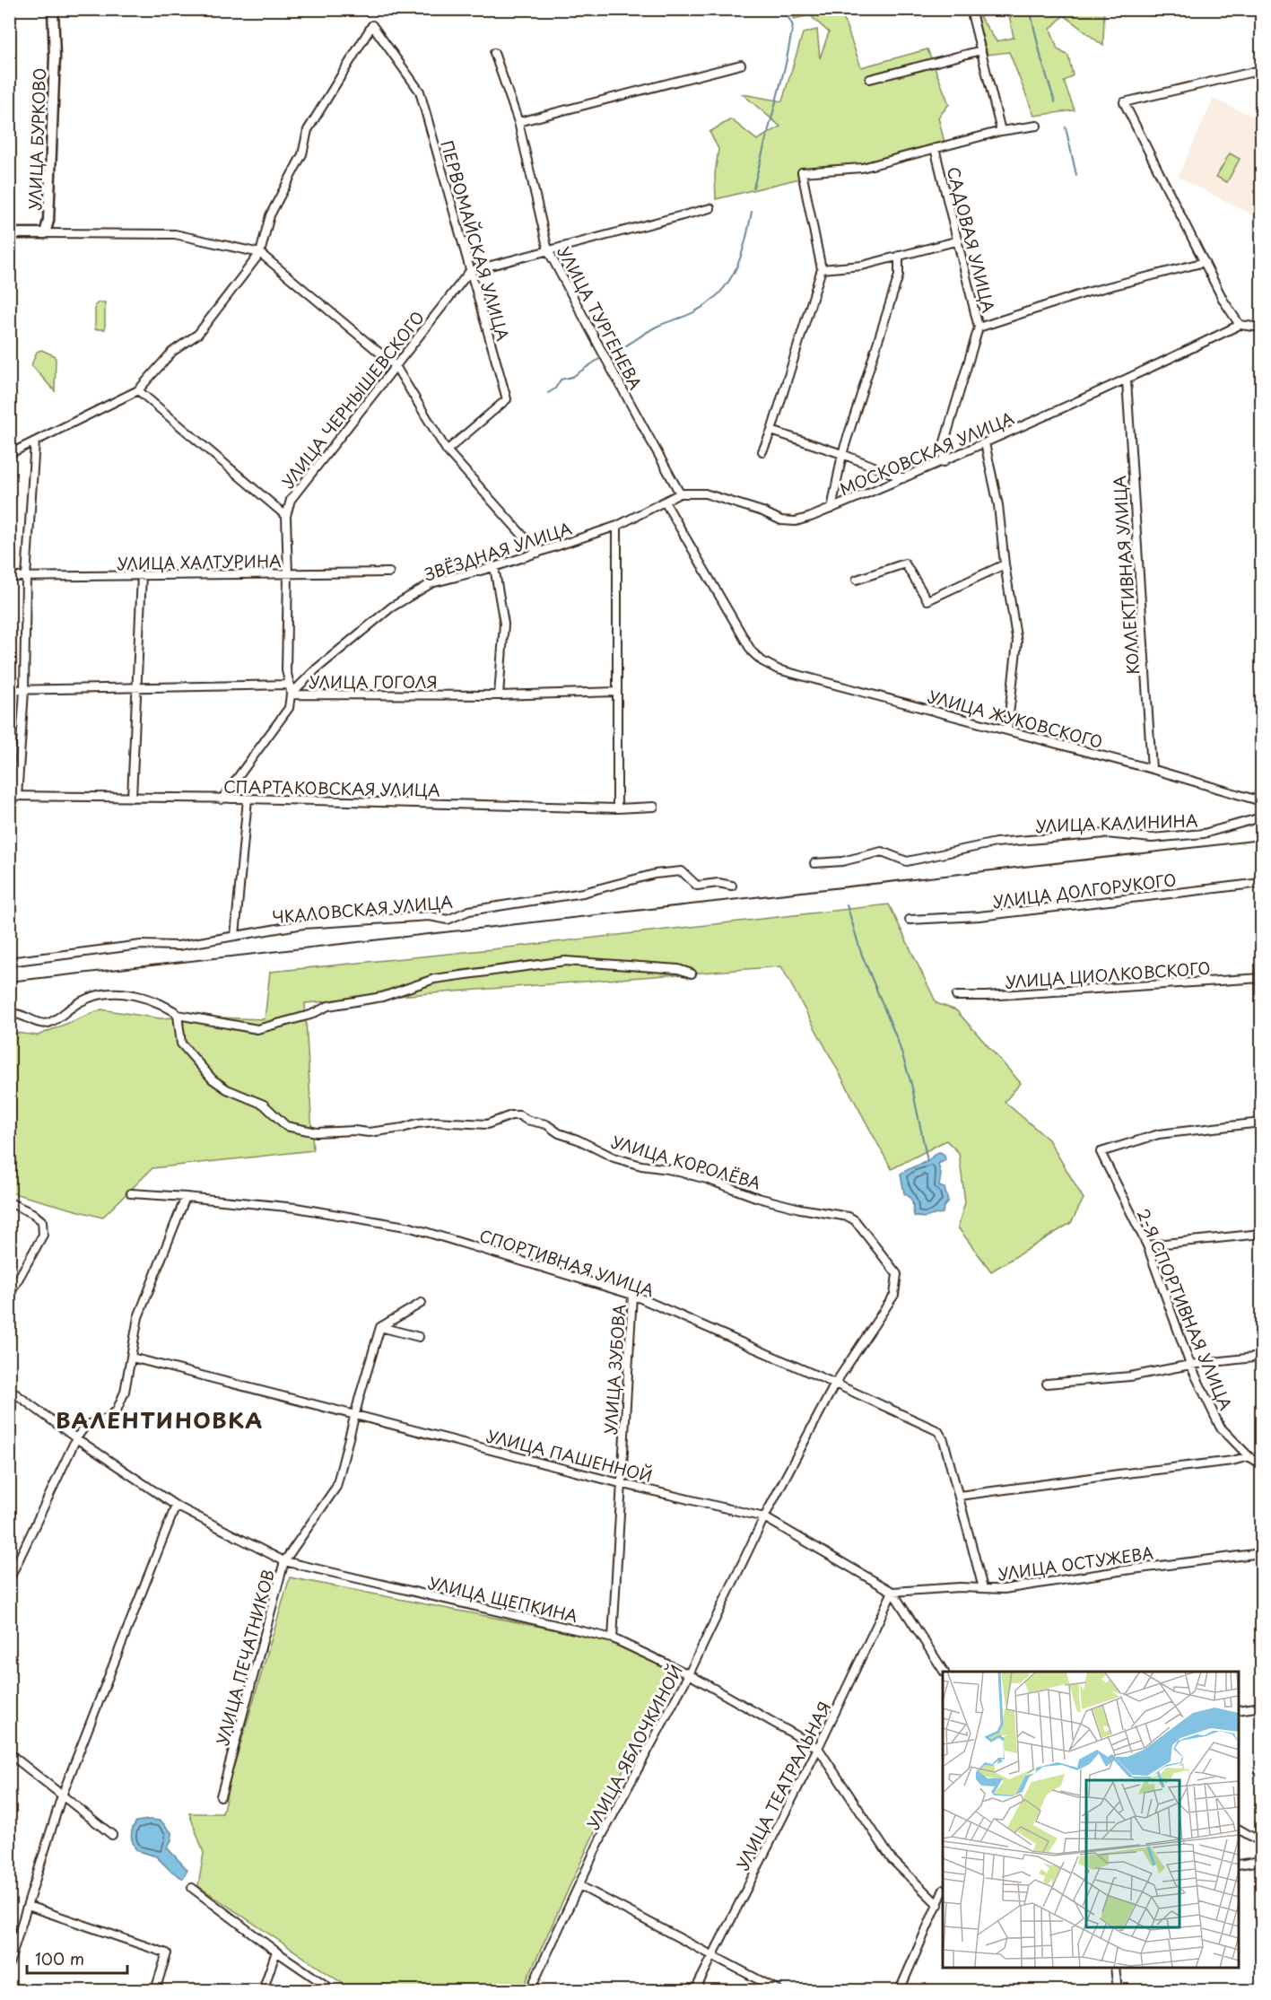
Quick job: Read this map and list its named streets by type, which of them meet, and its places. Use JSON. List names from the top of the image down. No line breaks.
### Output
{"streets":{"street":["УЛИЦА БУРКОВО","САДОВАЯ УЛИЦА","ПЕРВОМАЙСКАЯ УЛИЦА","УЛИЦА ТУРГЕНЕВА","УЛИЦА ЧЕРНЫШЕВСКОГО","МОСКОВСКАЯ УЛИЦА","ЗВЁЗДНАЯ УЛИЦА","УЛИЦА ХАЛТУРИНА","КОЛЛЕКТИВНАЯ УЛИЦА","УЛИЦА ГОГОЛЯ","УЛИЦА ЖУКОВСКОГО","СПАРТАКОВСКАЯ УЛИЦА","УЛИЦА КАЛИНИНА","УЛИЦА ДОЛГОРУКОГО","ЧКАЛОВСКАЯ УЛИЦА","УЛИЦА ЦИОЛКОВСКОГО","УЛИЦА КОРОЛЁВА","СПОРТИВНАЯ УЛИЦА","2-Я СПОРТИВНАЯ УЛИЦА","УЛИЦА ЗУБОВА","УЛИЦА ПАШЕННОЙ","УЛИЦА ОСТУЖЕВА","УЛИЦА ЩЕПКИНА","УЛИЦА ПЕЧАТНИКОВ","УЛИЦА ЯБЛОЧКИНОЙ","УЛИЦА ТЕАТРАЛЬНАЯ"]},"crossings":[["САДОВАЯ УЛИЦА","МОСКОВСКАЯ УЛИЦА"],["ПЕРВОМАЙСКАЯ УЛИЦА","УЛИЦА ЧЕРНЫШЕВСКОГО"],["УЛИЦА ТУРГЕНЕВА","МОСКОВСКАЯ УЛИЦА"],["УЛИЦА ЧЕРНЫШЕВСКОГО","УЛИЦА ХАЛТУРИНА"],["УЛИЦА ЧЕРНЫШЕВСКОГО","УЛИЦА ГОГОЛЯ"],["МОСКОВСКАЯ УЛИЦА","КОЛЛЕКТИВНАЯ УЛИЦА"],["ЗВЁЗДНАЯ УЛИЦА","УЛИЦА ГОГОЛЯ"],["ЗВЁЗДНАЯ УЛИЦА","СПАРТАКОВСКАЯ УЛИЦА"],["КОЛЛЕКТИВНАЯ УЛИЦА","УЛИЦА ЖУКОВСКОГО"],["УЛИЦА КОРОЛЁВА","СПОРТИВНАЯ УЛИЦА"],["УЛИЦА КОРОЛЁВА","УЛИЦА ПАШЕННОЙ"],["УЛИЦА КОРОЛЁВА","УЛИЦА ЯБЛОЧКИНОЙ"],["СПОРТИВНАЯ УЛИЦА","УЛИЦА ЗУБОВА"],["СПОРТИВНАЯ УЛИЦА","УЛИЦА ОСТУЖЕВА"],["УЛИЦА ЗУБОВА","УЛИЦА ПАШЕННОЙ"],["УЛИЦА ЗУБОВА","УЛИЦА ЩЕПКИНА"],["УЛИЦА ПАШЕННОЙ","УЛИЦА ОСТУЖЕВА"],["УЛИЦА ПАШЕННОЙ","УЛИЦА ПЕЧАТНИКОВ"],["УЛИЦА ПАШЕННОЙ","УЛИЦА ЯБЛОЧКИНОЙ"],["УЛИЦА ПАШЕННОЙ","УЛИЦА ТЕАТРАЛЬНАЯ"],["УЛИЦА ОСТУЖЕВА","УЛИЦА ТЕАТРАЛЬНАЯ"],["УЛИЦА ЩЕПКИНА","УЛИЦА ПЕЧАТНИКОВ"],["УЛИЦА ЩЕПКИНА","УЛИЦА ЯБЛОЧКИНОЙ"],["УЛИЦА ЩЕПКИНА","УЛИЦА ТЕАТРАЛЬНАЯ"]],"districts":["ВАЛЕНТИНОВКА"],"scale_bar":"100 m"}
